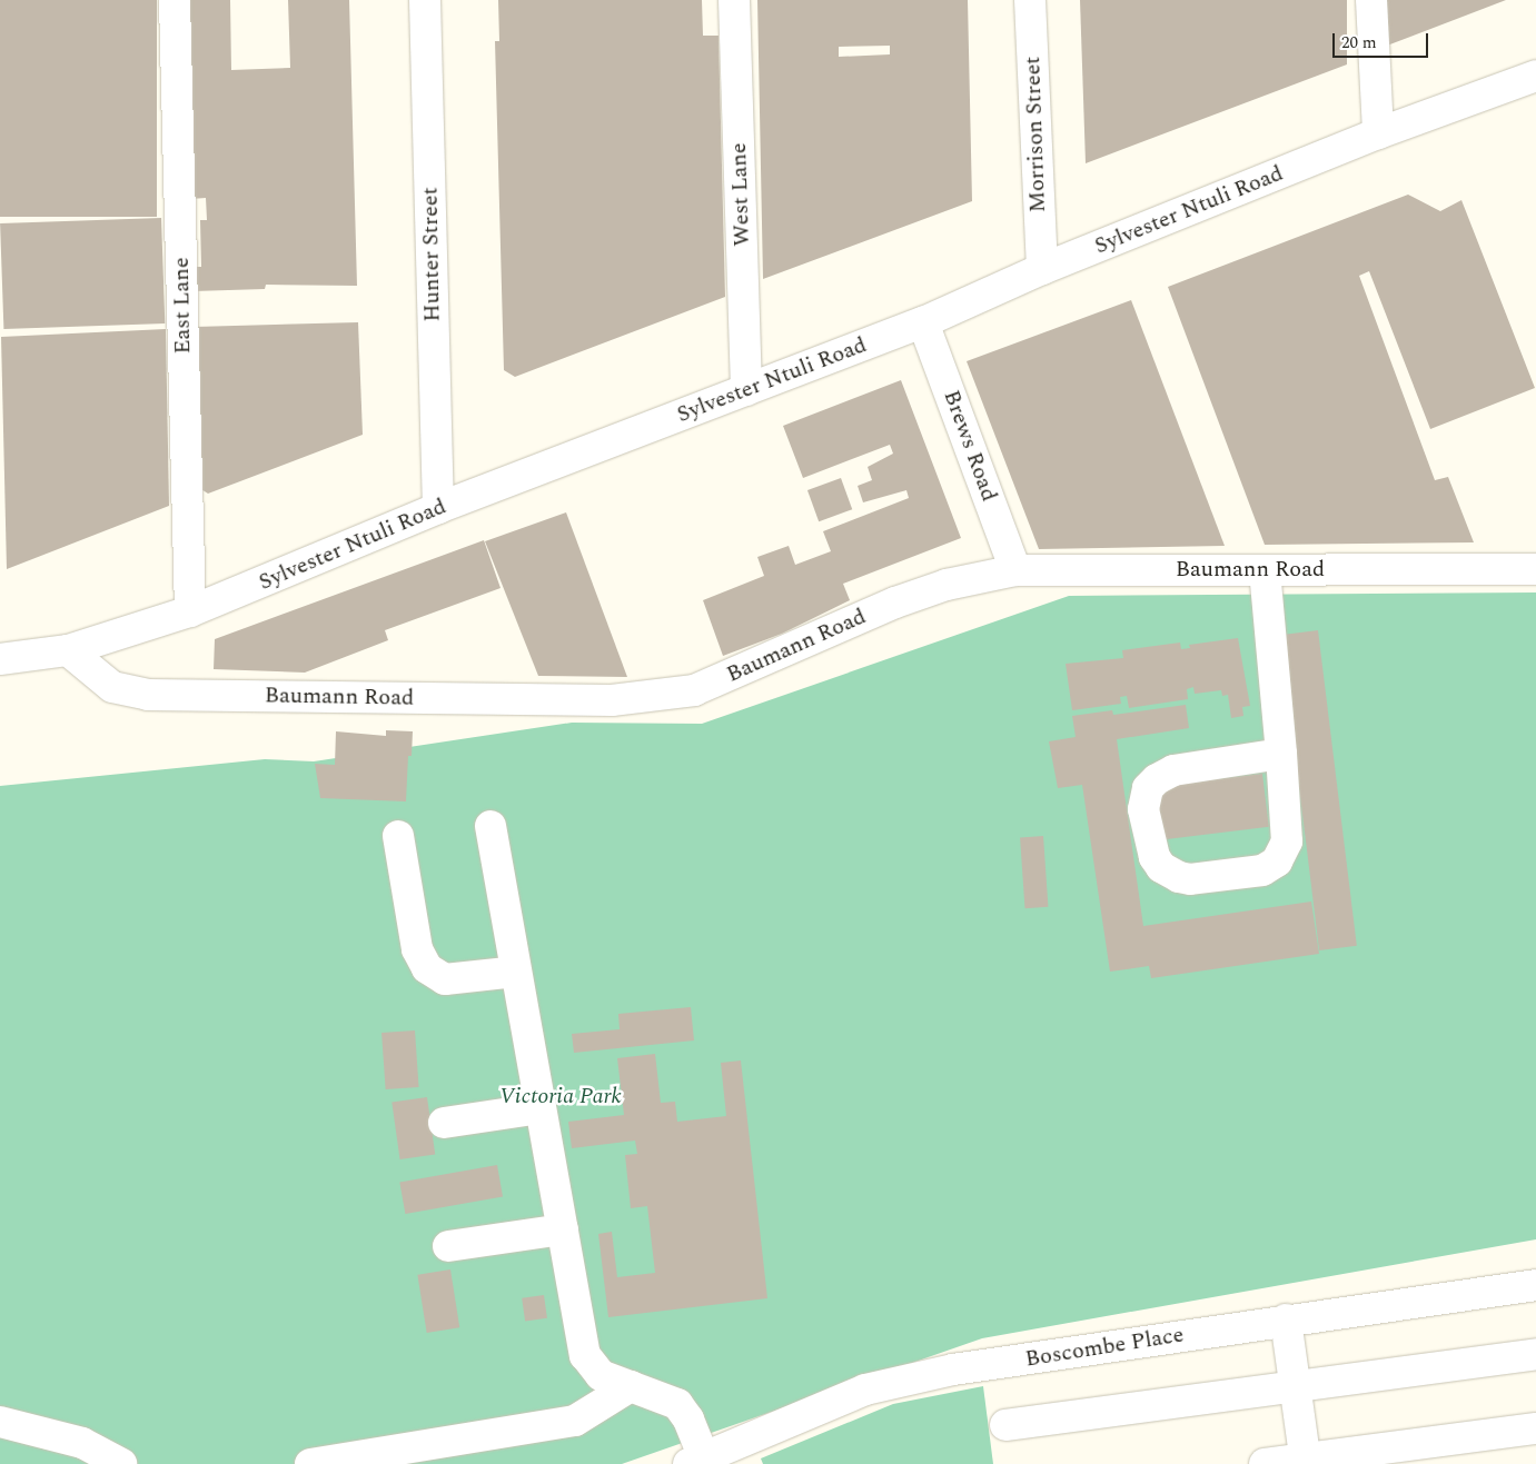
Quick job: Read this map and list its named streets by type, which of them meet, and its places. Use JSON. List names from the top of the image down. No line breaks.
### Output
{"streets":{"street":["Morrison Street","West Lane","Sylvester Ntuli Road","Hunter Street","East Lane","Brews Road","Baumann Road","Boscombe Place"]},"crossings":[["Morrison Street","Sylvester Ntuli Road"],["West Lane","Sylvester Ntuli Road"],["Sylvester Ntuli Road","Hunter Street"],["Sylvester Ntuli Road","East Lane"],["Sylvester Ntuli Road","Brews Road"],["Sylvester Ntuli Road","Baumann Road"],["Brews Road","Baumann Road"]],"parks":["Victoria Park"],"scale_bar":"20 m"}
